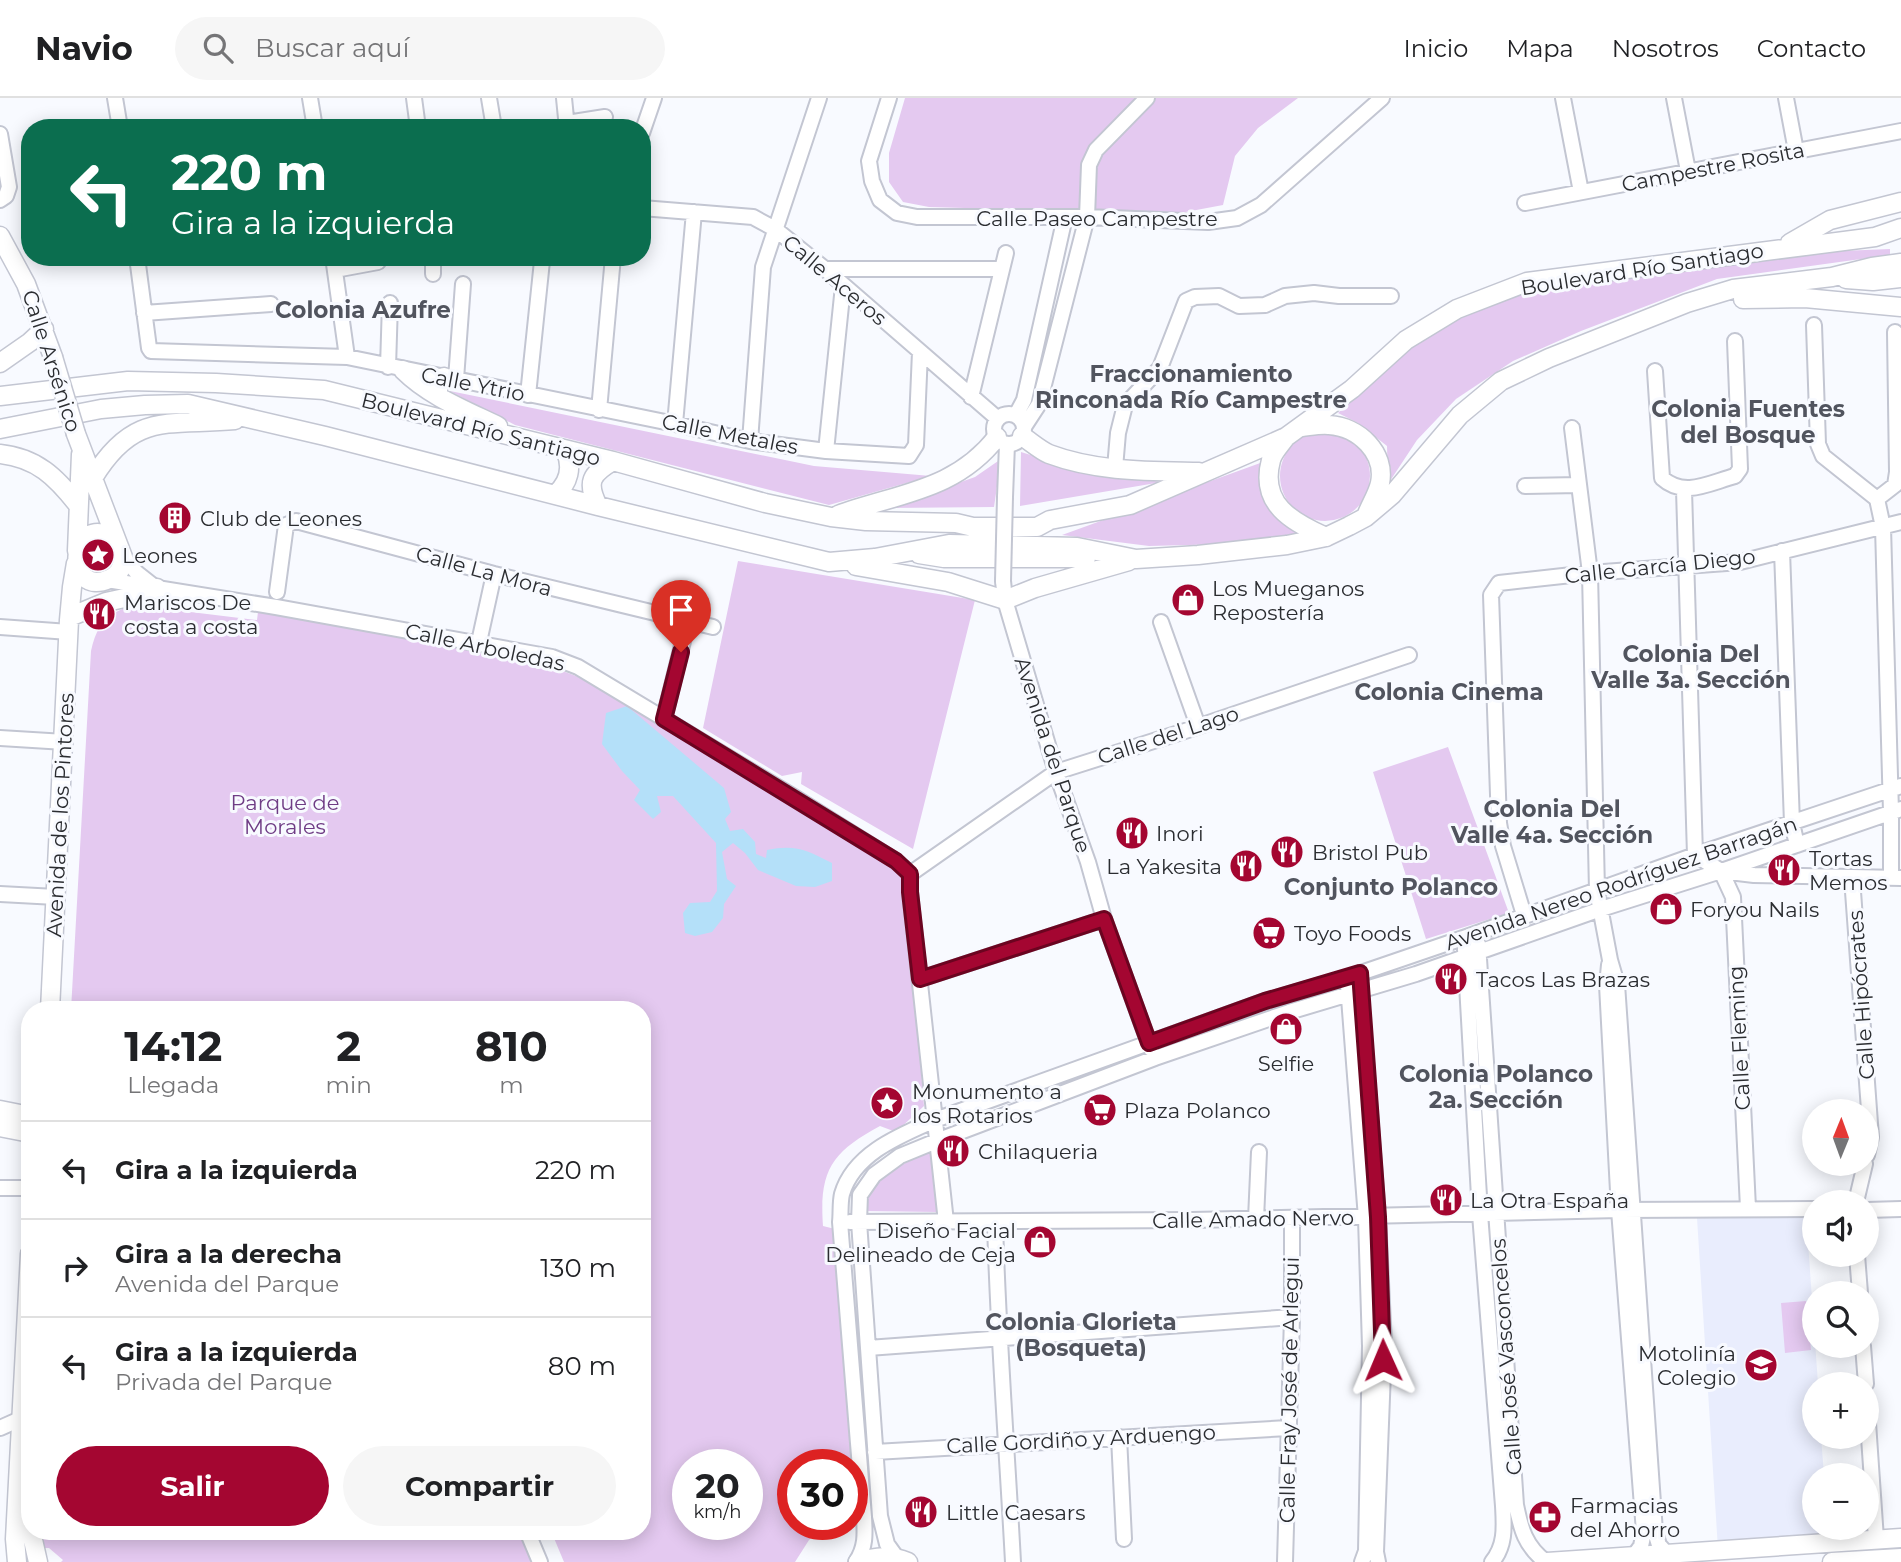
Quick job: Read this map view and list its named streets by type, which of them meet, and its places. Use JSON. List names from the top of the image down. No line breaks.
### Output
{"streets":{"main road":["Boulevard Río Santiago","Calle Arsénico","Avenida de los Pintores"],"street":["Campestre Rosita","Calle Paseo Campestre","Calle Aceros","Calle Ytrio","Calle Metales","Calle García Diego","Calle La Mora","Calle Arboledas","Calle del Lago","Avenida del Parque","Avenida Nereo Rodríguez Barragán","Calle Hipócrates","Calle Fleming","Calle Amado Nervo","Calle José Vasconcelos","Calle Fray José de Arlegui","Calle Gordiño y Arduengo"]},"crossings":[["Calle Aceros","Calle Metales"],["Calle Aceros","Avenida del Parque"],["Calle Arsénico","Calle Arboledas"],["Calle Arsénico","Avenida de los Pintores"],["Calle Ytrio","Calle Metales"],["Calle García Diego","Avenida Nereo Rodríguez Barragán"],["Calle Arboledas","Calle del Lago"],["Calle Arboledas","Avenida de los Pintores"],["Calle del Lago","Avenida del Parque"],["Avenida del Parque","Avenida Nereo Rodríguez Barragán"],["Avenida Nereo Rodríguez Barragán","Calle Fleming"],["Avenida Nereo Rodríguez Barragán","Calle Amado Nervo"],["Avenida Nereo Rodríguez Barragán","Calle José Vasconcelos"],["Avenida Nereo Rodríguez Barragán","Calle Gordiño y Arduengo"],["Calle Fleming","Calle Amado Nervo"],["Calle Amado Nervo","Calle José Vasconcelos"],["Calle Amado Nervo","Calle Fray José de Arlegui"],["Calle Fray José de Arlegui","Calle Gordiño y Arduengo"]],"districts":["Colonia Azufre","Fraccionamiento Rinconada Río Campestre","Colonia Fuentes del Bosque","Colonia Del Valle 3a. Sección","Colonia Cinema","Colonia Del Valle 4a. Sección","Conjunto Polanco","Colonia Polanco 2a. Sección","Colonia Glorieta (Bosqueta)"],"parks":["Parque de Morales"],"places":{"building":["Club de Leones"],"place":["Leones","Monumento a los Rotarios"],"shop":["Los Mueganos Repostería","Foryou Nails","Selfie","Diseño Facial Delineado de Ceja"],"restaurant":["Mariscos De costa a costa","Inori","Bristol Pub","La Yakesita","Tortas Memos","Tacos Las Brazas","Chilaqueria","La Otra España","Little Caesars"],"supermarket":["Toyo Foods","Plaza Polanco"],"school or university":["Motolinía Colegio"],"pharmacy":["Farmacias del Ahorro"]},"north":"top","page":{"header":"Navio","search":"Buscar aquí","nav":["Inicio","Mapa","Nosotros","Contacto"],"turn":["220 m","Gira a la izquierda"],"eta":["14:12","Llegada","2","min","810","m"],"map_buttons":["+","−"],"list":[{"name":"Gira a la izquierda","value":"220 m"},{"name":"Gira a la derecha","note":"Avenida del Parque","value":"130 m"},{"name":"Gira a la izquierda","note":"Privada del Parque","value":"80 m"}],"buttons":["Salir","Compartir"],"speed":"20 km/h","limit":"30"}}
